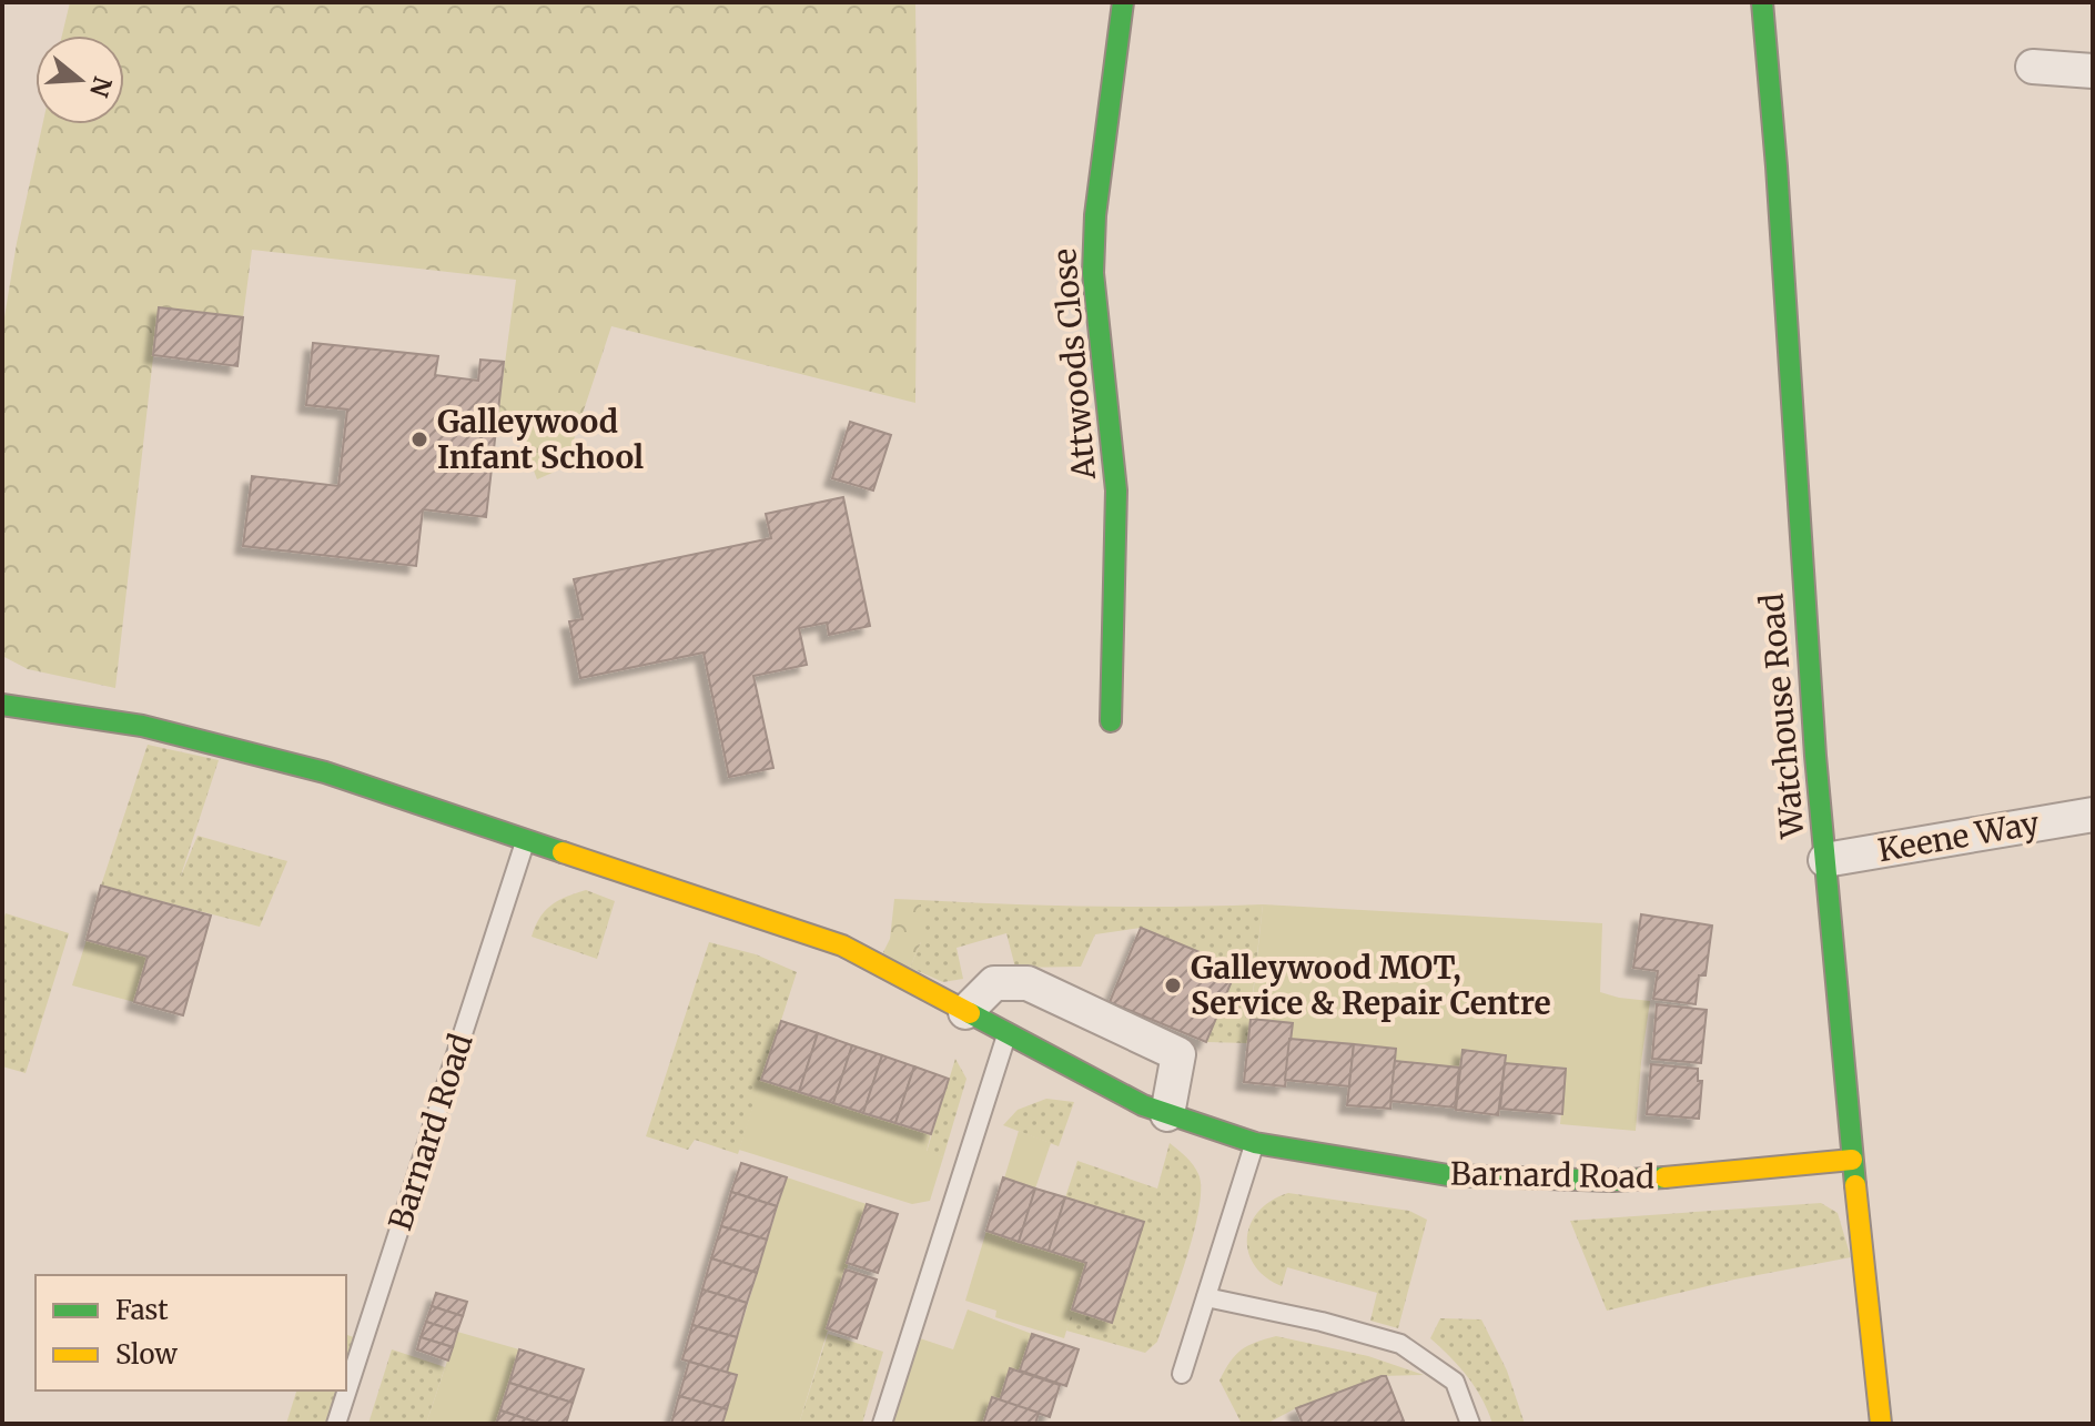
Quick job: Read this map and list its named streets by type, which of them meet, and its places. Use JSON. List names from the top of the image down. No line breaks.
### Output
{"streets":{"street":["Attwoods Close","Watchouse Road","Keene Way","Barnard Road"]},"crossings":[["Watchouse Road","Keene Way"],["Watchouse Road","Barnard Road"]],"places":["Galleywood Infant School","Galleywood MOT, Service & Repair Centre"],"legend":["Fast","Slow"],"north":"right"}
